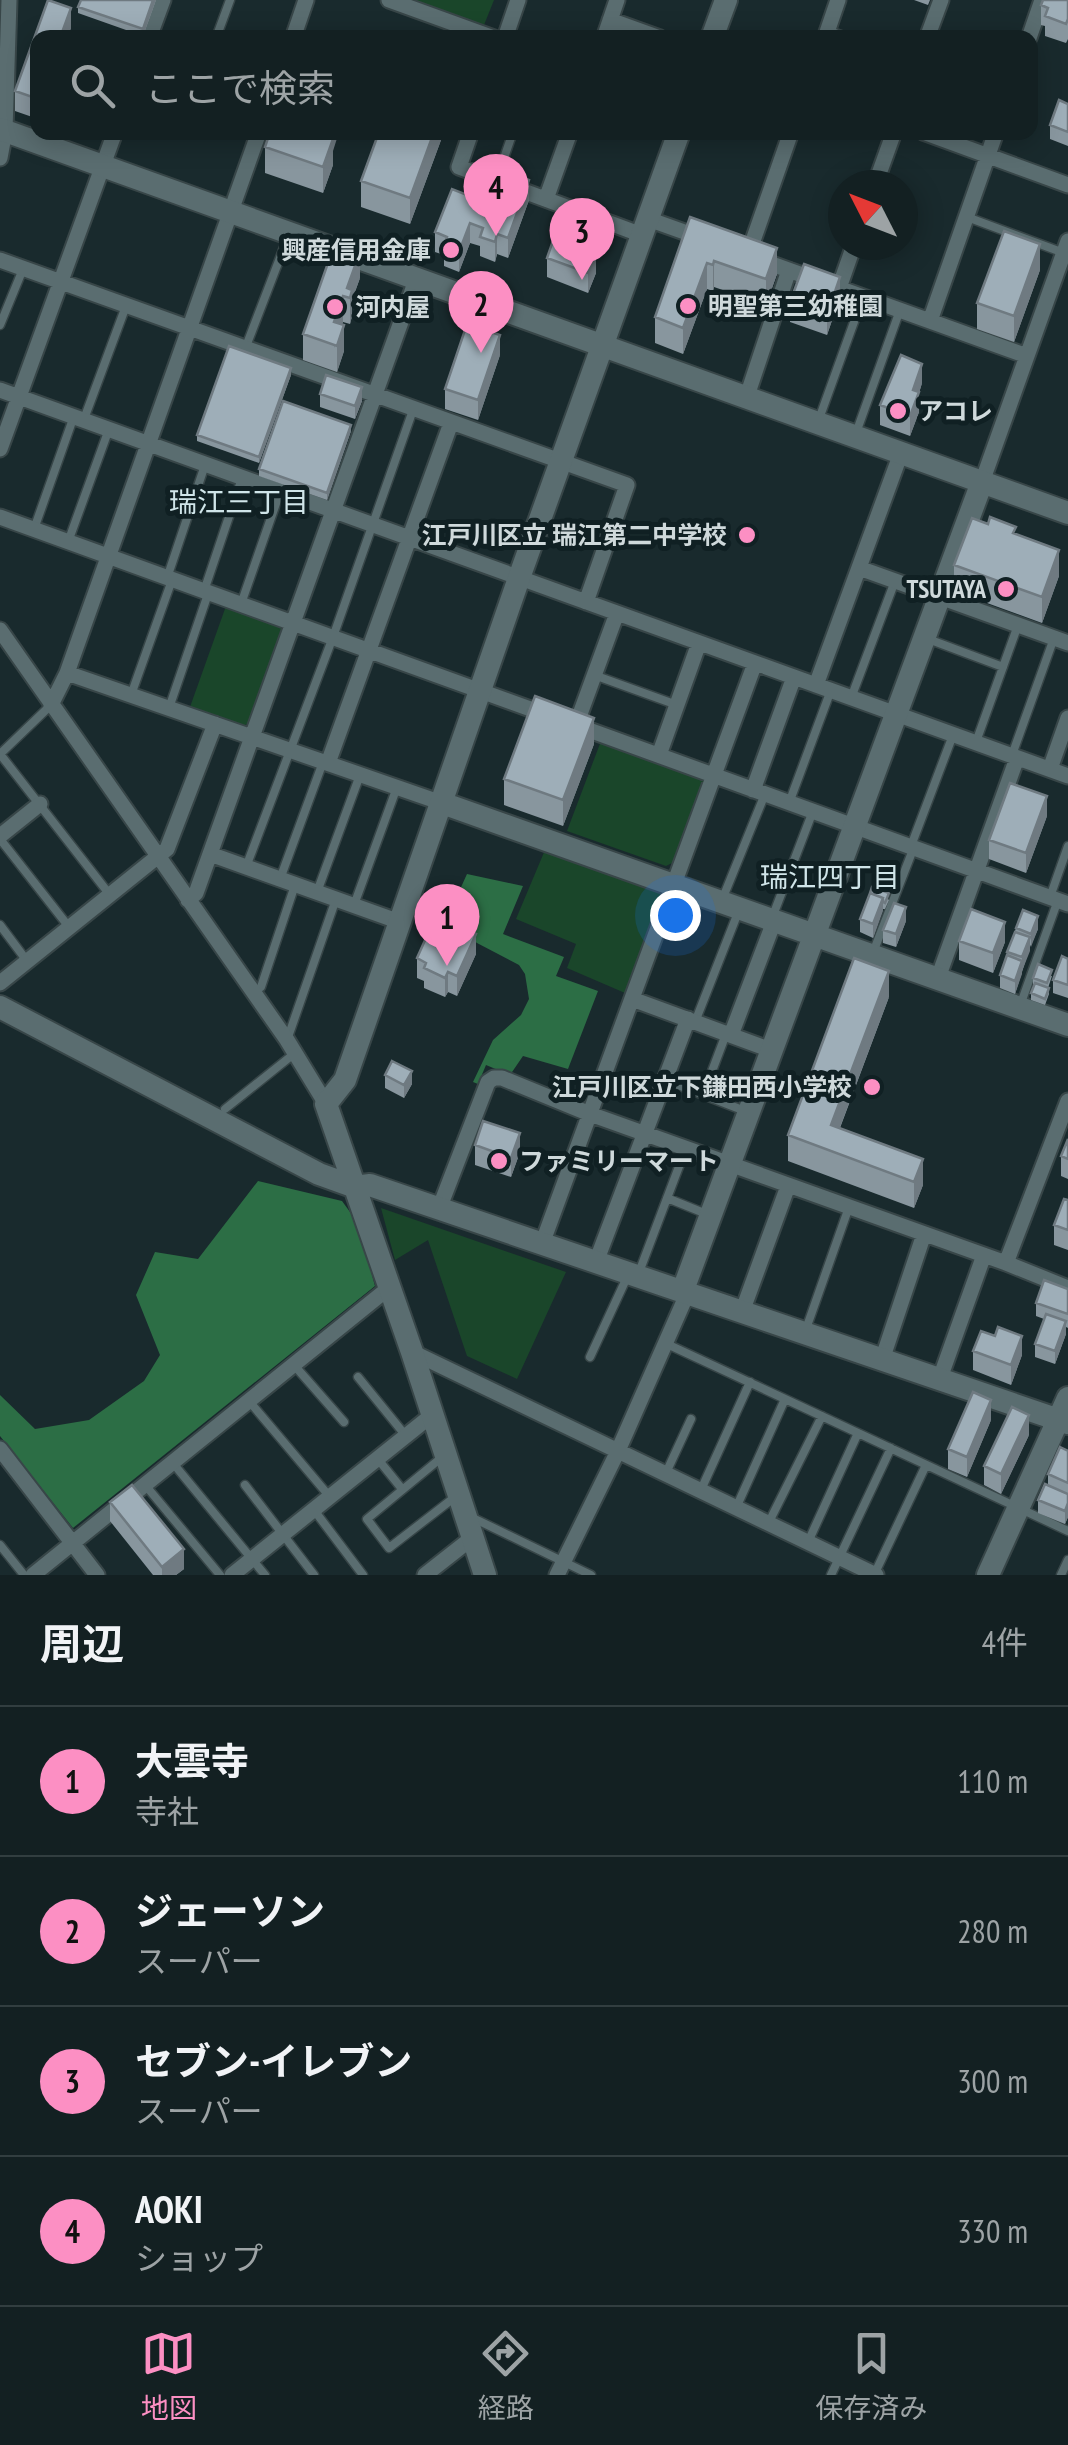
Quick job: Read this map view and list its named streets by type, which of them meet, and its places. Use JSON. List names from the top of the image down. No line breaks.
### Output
{"districts":["瑞江三丁目","瑞江四丁目"],"places":["興産信用金庫","明聖第三幼稚園","河内屋","アコレ","江戸川区立 瑞江第二中学校","TSUTAYA","江戸川区立下鎌田西小学校","ファミリーマート"],"north":"top left","page":{"search":"ここで検索","pins":["4","3","2","1"],"heading":["周辺","4件"],"list":[{"mark":"1","name":"大雲寺","note":"寺社","value":"110 m"},{"mark":"2","name":"ジェーソン","note":"スーパー","value":"280 m"},{"mark":"3","name":"セブン-イレブン","note":"スーパー","value":"300 m"},{"mark":"4","name":"AOKI","note":"ショップ","value":"330 m"}],"nav":["地図","経路","保存済み"]}}
